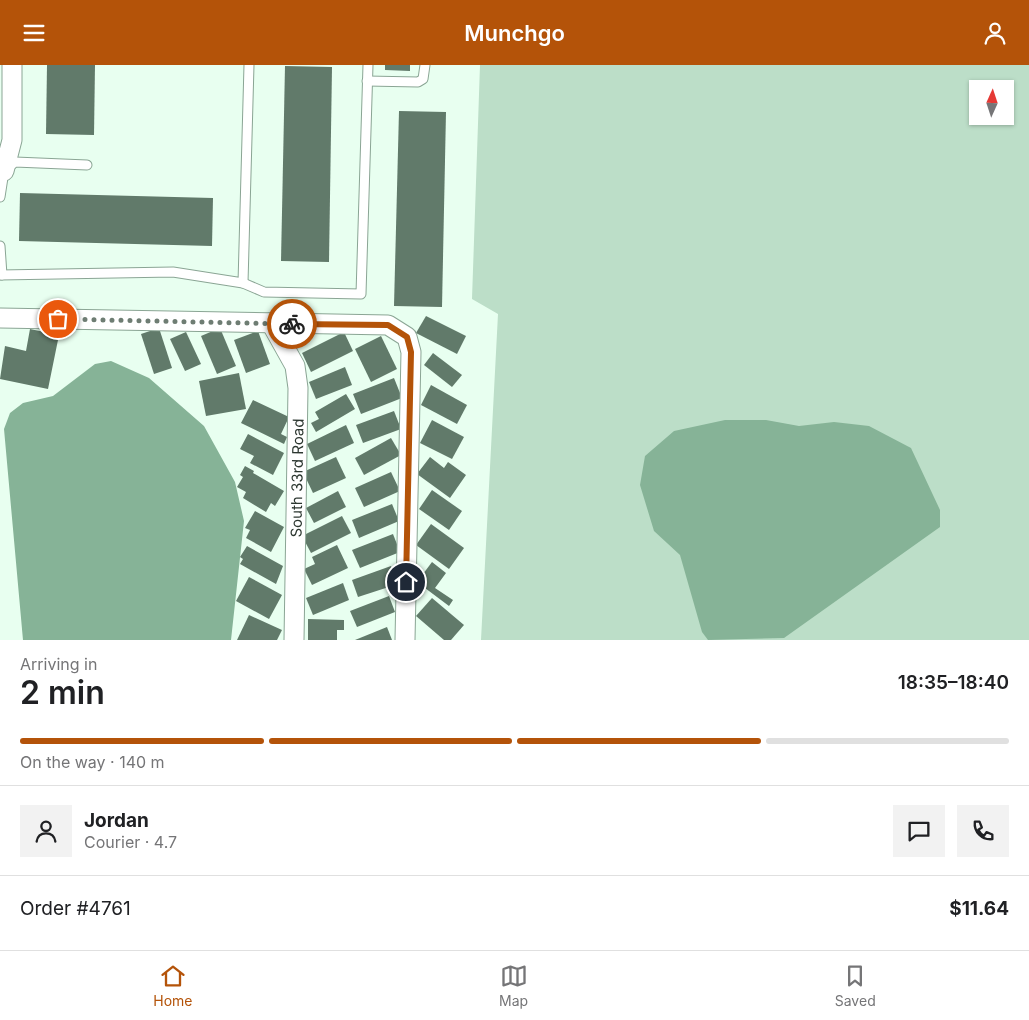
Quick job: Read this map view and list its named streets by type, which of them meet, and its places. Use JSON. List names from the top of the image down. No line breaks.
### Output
{"streets":{"street":["South 33rd Road"]},"north":"top","page":{"header":"Munchgo","heading":["2 min","Arriving in","18:35–18:40"],"panel":["Jordan","Courier · 4.7","Order #4761","$11.64"],"bar":"On the way · 140 m","tabs":["Home","Map","Saved"]}}
